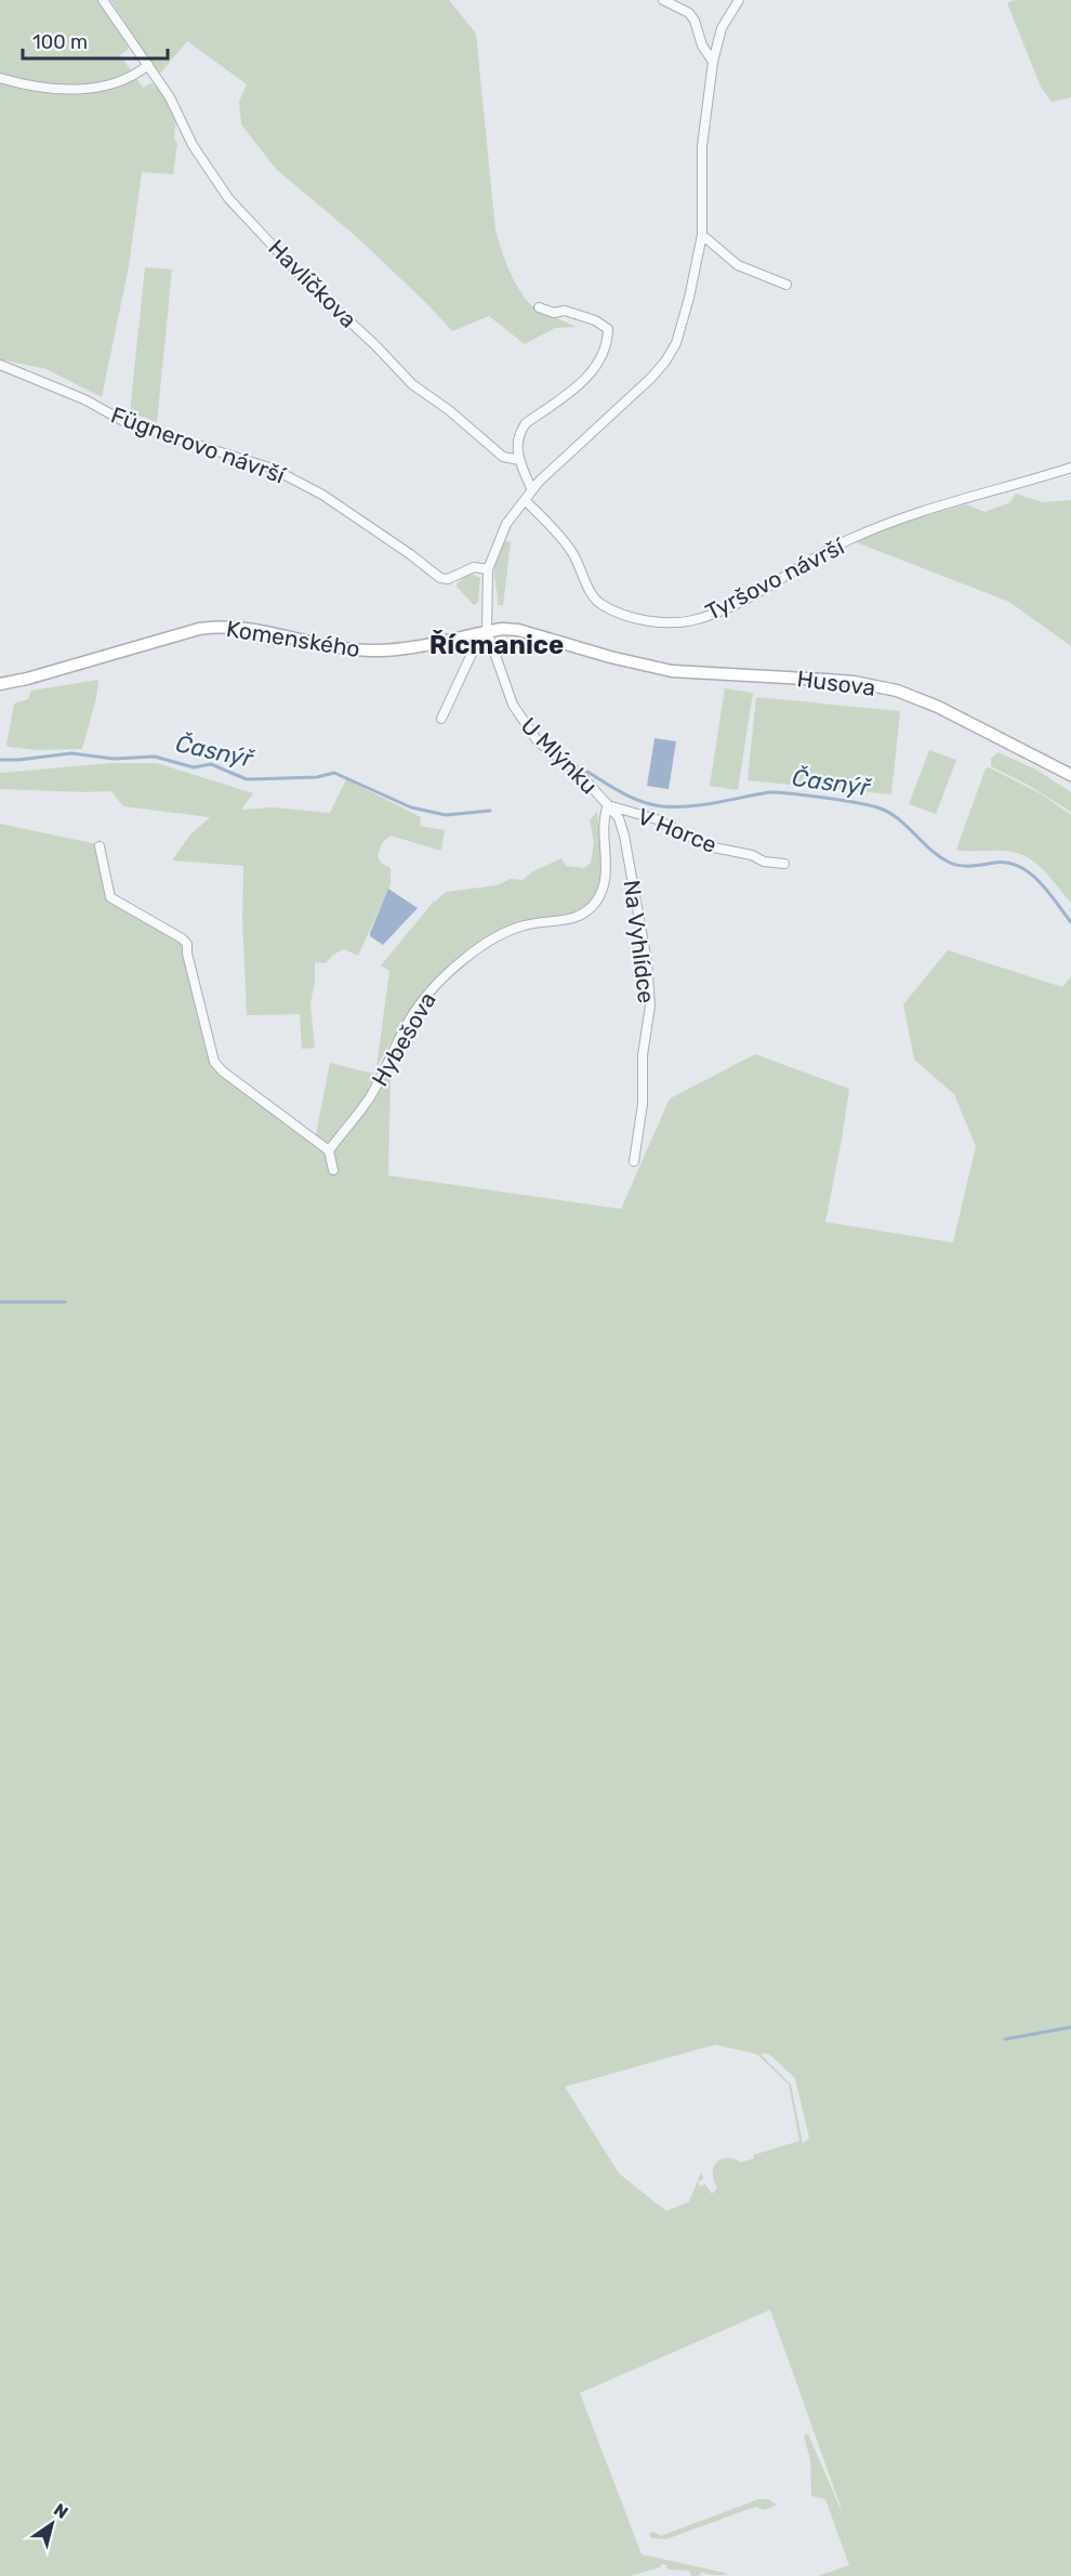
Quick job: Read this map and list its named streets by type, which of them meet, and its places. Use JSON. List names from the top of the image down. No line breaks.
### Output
{"streets":{"main road":["Komenského","Husova"],"street":["Havlíčkova","Fügnerovo návrší","Tyršovo návrší","U Mlýnku","V Horce","Na Vyhlídce","Hybešova"]},"crossings":[["Komenského","Husova"],["Komenského","U Mlýnku"],["Husova","U Mlýnku"],["U Mlýnku","V Horce"],["U Mlýnku","Na Vyhlídce"],["U Mlýnku","Hybešova"],["V Horce","Na Vyhlídce"],["V Horce","Hybešova"],["Na Vyhlídce","Hybešova"]],"districts":["Řícmanice"],"water":["Časnýř"],"scale_bar":"100 m","north":"top right"}
